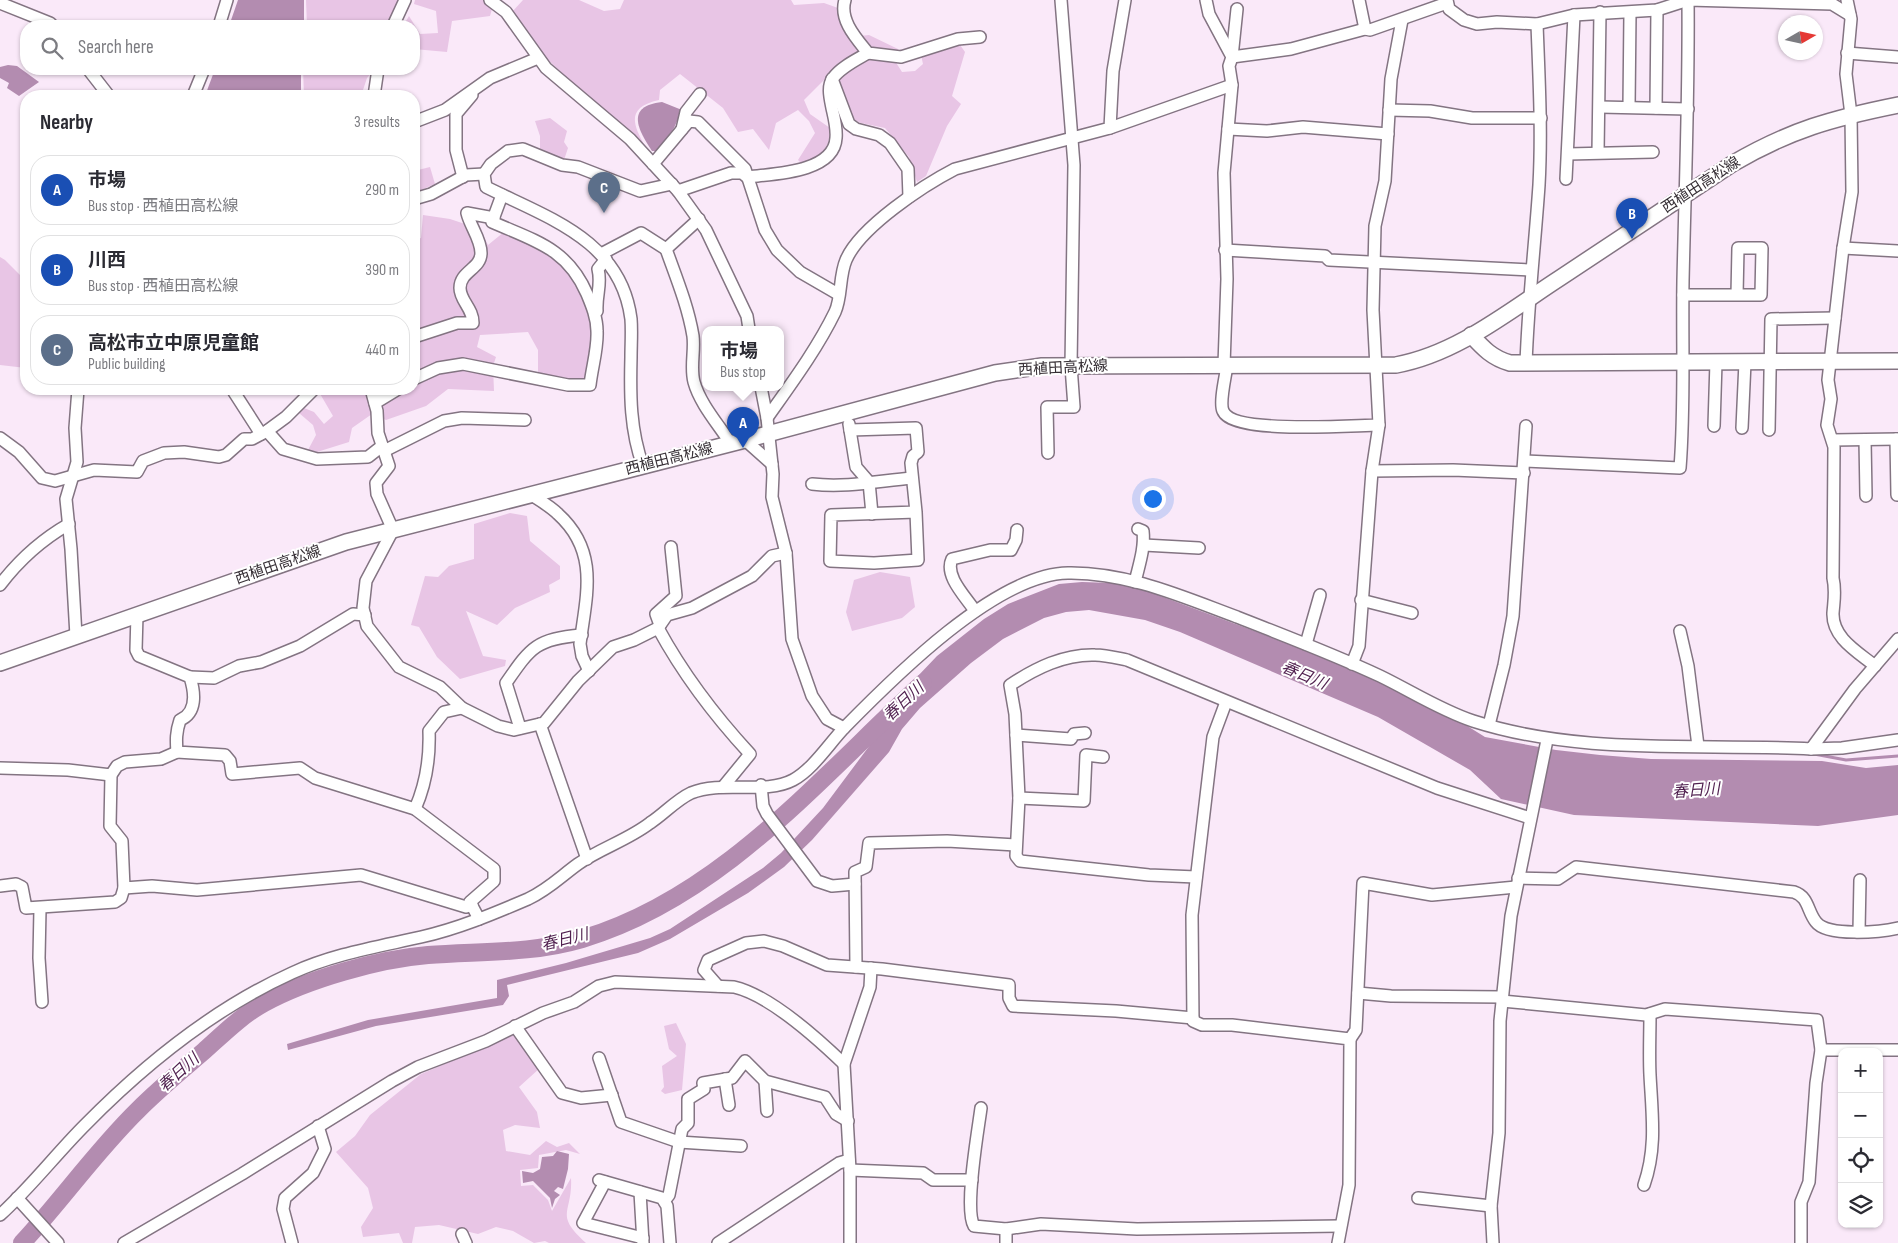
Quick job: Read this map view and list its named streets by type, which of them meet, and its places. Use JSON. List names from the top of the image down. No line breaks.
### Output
{"streets":{"main road":["西植田高松線"]},"water":["春日川"],"north":"right","page":{"search":"Search here","heading":["Nearby","3 results"],"list":[{"mark":"A","name":"市場","note":"Bus stop · 西植田高松線","value":"290 m"},{"mark":"B","name":"川西","note":"Bus stop · 西植田高松線","value":"390 m"},{"mark":"C","name":"高松市立中原児童館","note":"Public building","value":"440 m"}],"pins":["C","B","A"],"popup":["市場","Bus stop"],"map_buttons":["+","−"]}}
